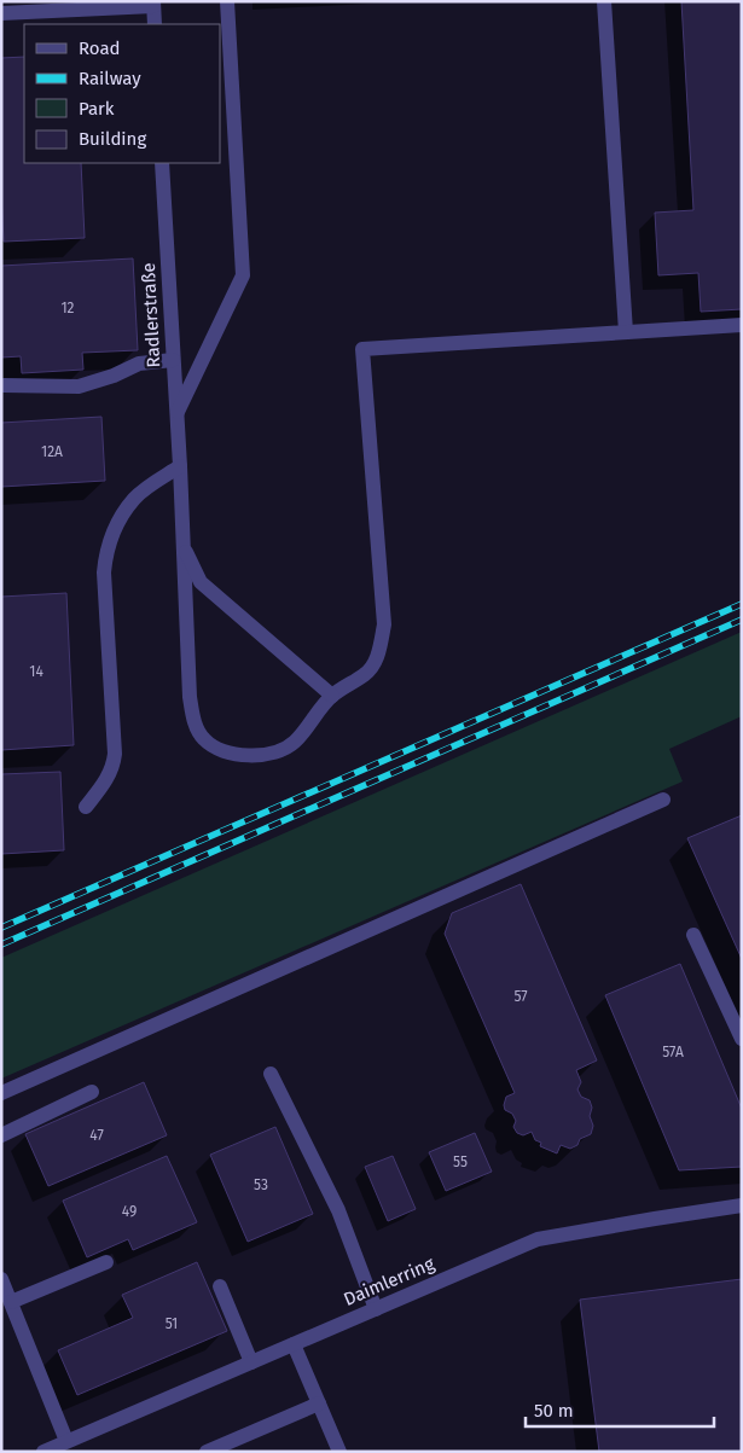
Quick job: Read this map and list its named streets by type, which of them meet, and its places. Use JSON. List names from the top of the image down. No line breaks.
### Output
{"streets":{"street":["Radlerstraße","Daimlerring"]},"house_numbers":["12","12A","14","57","57A","47","55","53","49","51"],"legend":["Road","Railway","Park","Building"],"scale_bar":"50 m"}
